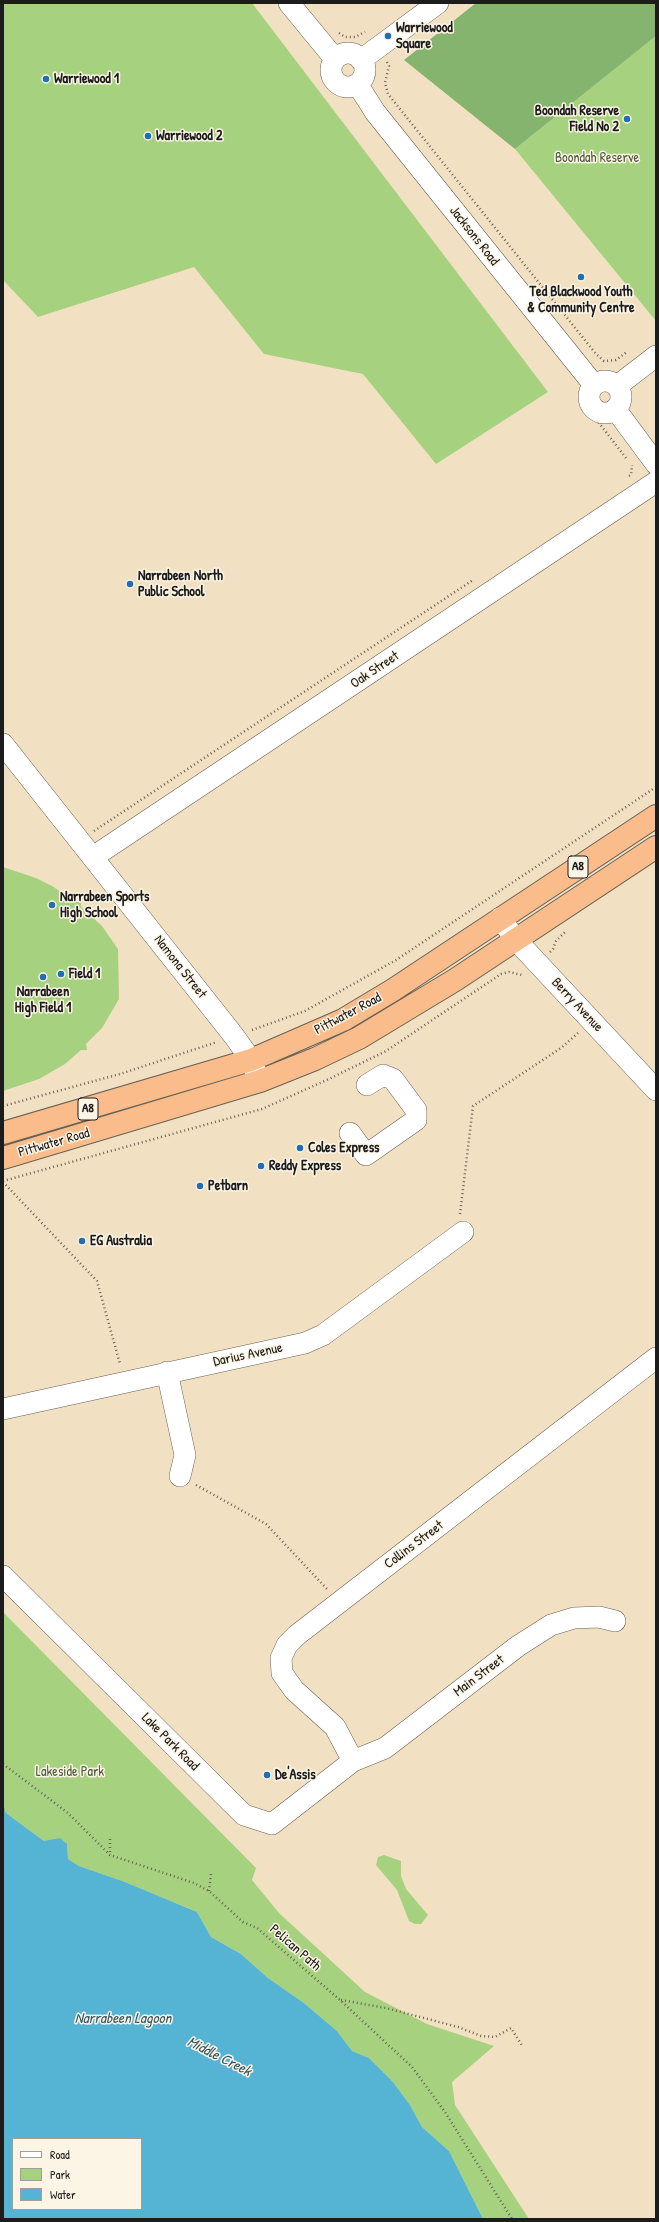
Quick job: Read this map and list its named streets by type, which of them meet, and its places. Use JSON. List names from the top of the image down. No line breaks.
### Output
{"streets":{"highway":["A8","Pittwater Road"],"street":["Jacksons Road","Oak Street","Namona Street","Berry Avenue","Darius Avenue","Collins Street","Main Street","Lake Park Road"],"path":["Pelican Path"]},"crossings":[["Oak Street","Namona Street"],["Namona Street","Pittwater Road"],["Berry Avenue","Pittwater Road"],["Collins Street","Main Street"],["Collins Street","Lake Park Road"],["Main Street","Lake Park Road"]],"water":["Narrabeen Lagoon","Middle Creek"],"parks":["Boondah Reserve","Lakeside Park"],"places":["Warriewood Square","Warriewood 1","Boondah Reserve Field No 2","Warriewood 2","Ted Blackwood Youth & Community Centre","Narrabeen North Public School","Narrabeen Sports High School","Field 1","Narrabeen High Field 1","Coles Express","Reddy Express","Petbarn","EG Australia","De'Assis"],"legend":["Road","Park","Water"]}
